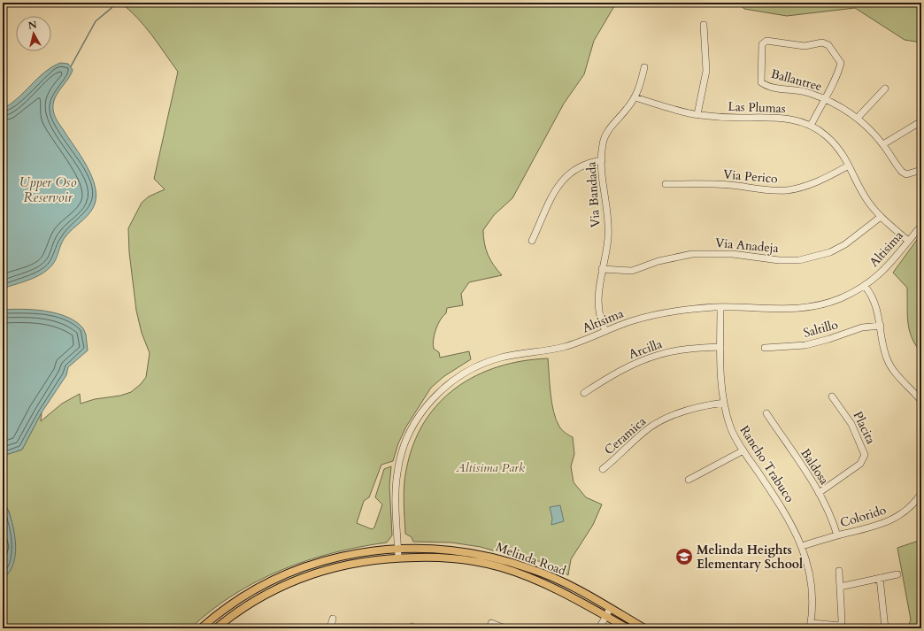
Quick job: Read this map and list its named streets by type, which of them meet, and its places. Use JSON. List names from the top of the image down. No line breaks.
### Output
{"streets":{"main road":["Melinda Road"],"street":["Ballantree","Las Plumas","Via Perico","Via Bandada","Via Anadeja","Altisima","Saltillo","Arcilla","Placita","Ceramica","Rancho Trabuco","Baldosa","Colorido"]},"crossings":[["Las Plumas","Via Perico"],["Las Plumas","Via Bandada"],["Las Plumas","Via Anadeja"],["Las Plumas","Altisima"],["Via Bandada","Via Anadeja"],["Via Bandada","Altisima"],["Altisima","Rancho Trabuco"],["Altisima","Melinda Road"],["Arcilla","Rancho Trabuco"],["Placita","Baldosa"],["Ceramica","Rancho Trabuco"],["Rancho Trabuco","Colorido"],["Baldosa","Colorido"]],"water":["Upper Oso Reservoir"],"parks":["Altisima Park"],"places":{"school or university":["Melinda Heights Elementary School"]},"north":"top"}
